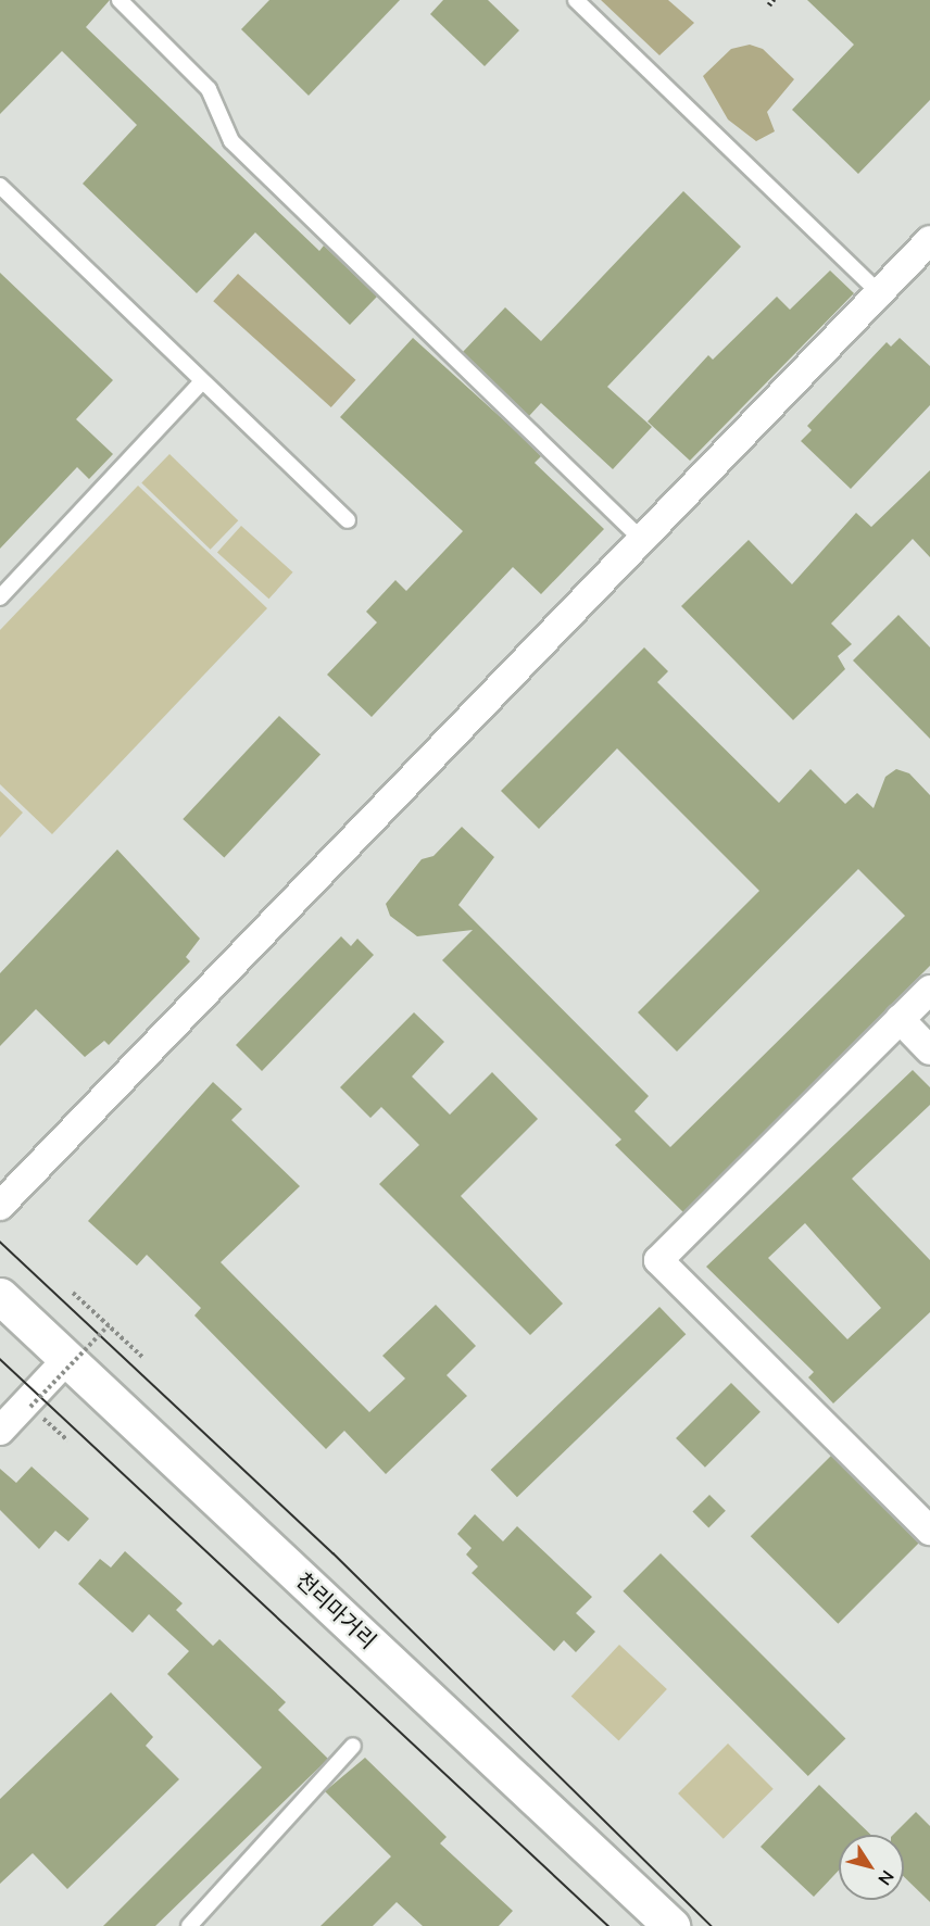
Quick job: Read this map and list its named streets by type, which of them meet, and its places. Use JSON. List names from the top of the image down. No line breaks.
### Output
{"streets":{"highway":["천리마거리"]},"north":"bottom right"}
